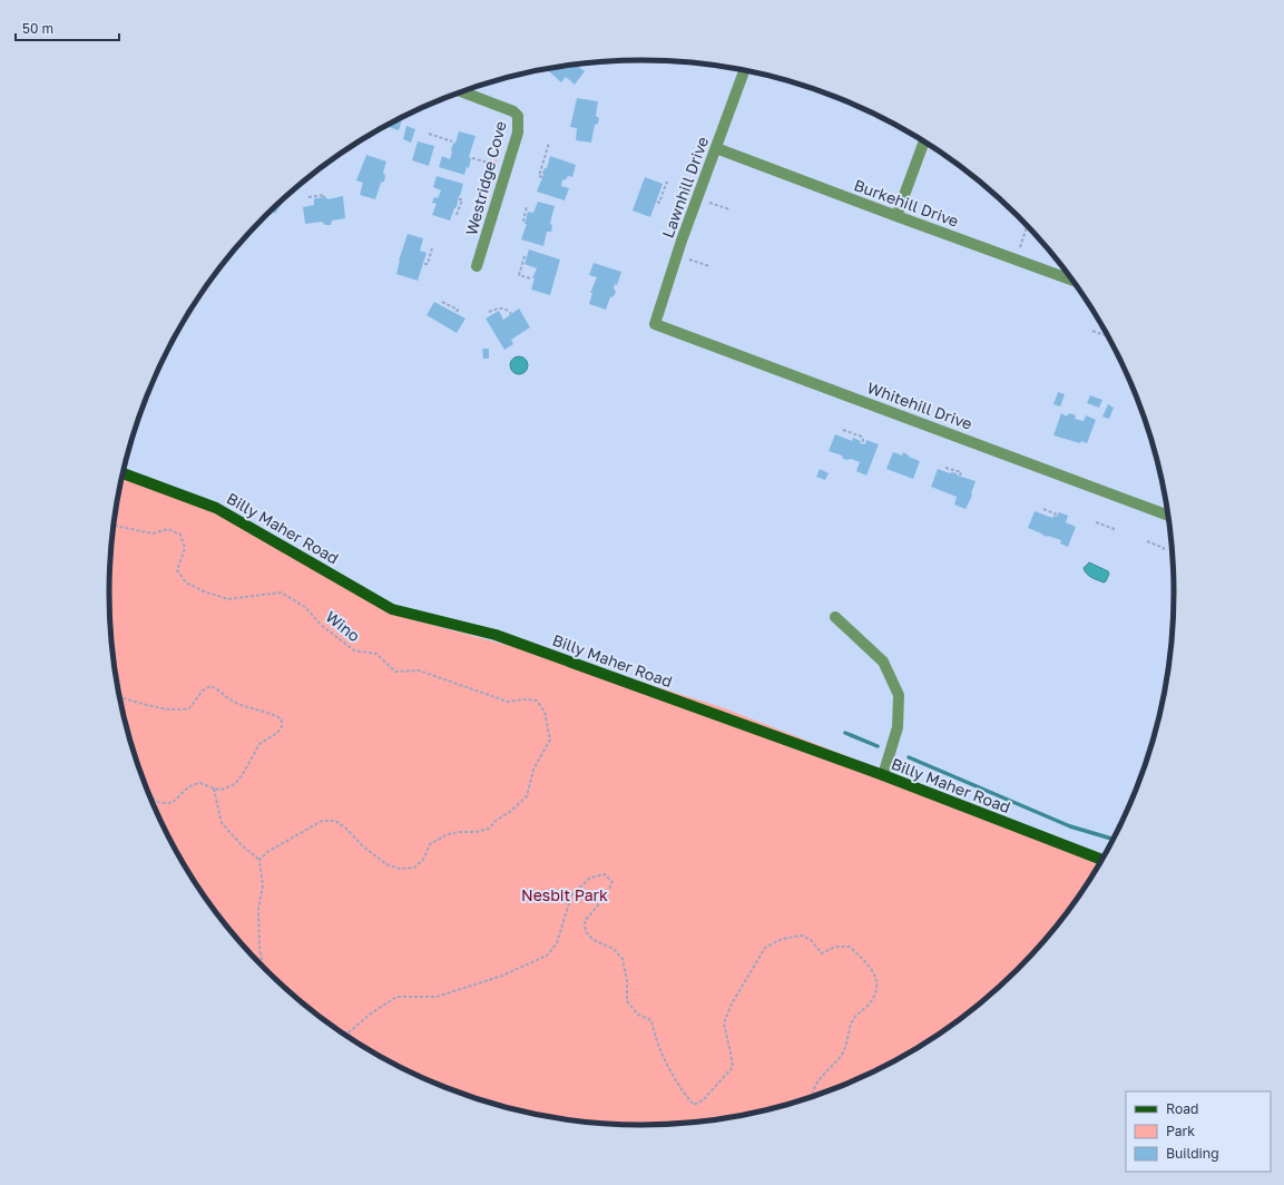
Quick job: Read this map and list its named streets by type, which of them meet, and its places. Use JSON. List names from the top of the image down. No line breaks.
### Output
{"streets":{"main road":["Billy Maher Road"],"street":["Westridge Cove","Lawnhill Drive","Burkehill Drive","Whitehill Drive"],"path":["Wino"]},"crossings":[["Lawnhill Drive","Burkehill Drive"],["Lawnhill Drive","Whitehill Drive"]],"parks":["Nesbit Park"],"legend":["Road","Park","Building"],"scale_bar":"50 m"}
